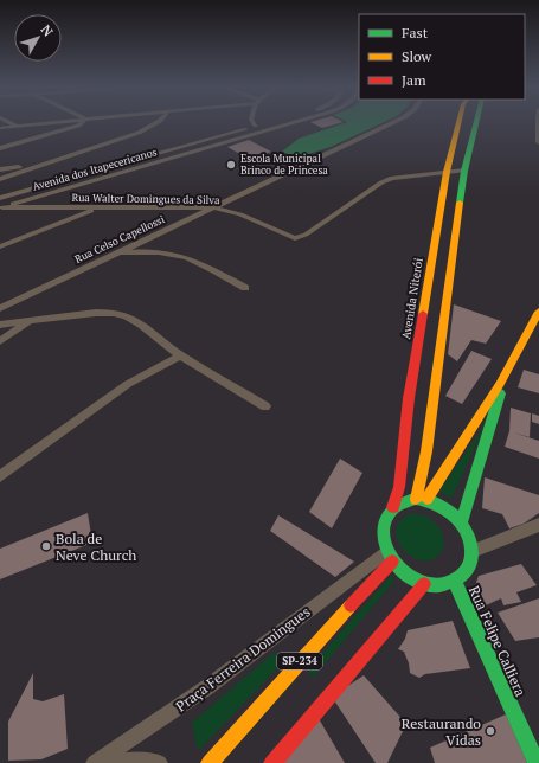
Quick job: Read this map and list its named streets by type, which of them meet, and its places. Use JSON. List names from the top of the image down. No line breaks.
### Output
{"streets":{"main road":["Avenida Niterói","Rua Felipe Calliera","SP-234"],"street":["Avenida dos Itapecericanos","Rua Walter Domingues da Silva","Rua Celso Capellossi","Praça Ferreira Domingues"]},"crossings":[["Avenida dos Itapecericanos","Rua Walter Domingues da Silva"],["Rua Walter Domingues da Silva","Rua Celso Capellossi"],["Rua Walter Domingues da Silva","Avenida Niterói"],["Avenida Niterói","Rua Felipe Calliera"],["Avenida Niterói","Praça Ferreira Domingues"],["Avenida Niterói","SP-234"],["Rua Felipe Calliera","Praça Ferreira Domingues"],["Rua Felipe Calliera","SP-234"],["Praça Ferreira Domingues","SP-234"]],"places":["Escola Municipal Brinco de Princesa","Bola de Neve Church","Restaurando Vidas"],"legend":["Fast","Slow","Jam"],"north":"top right"}
